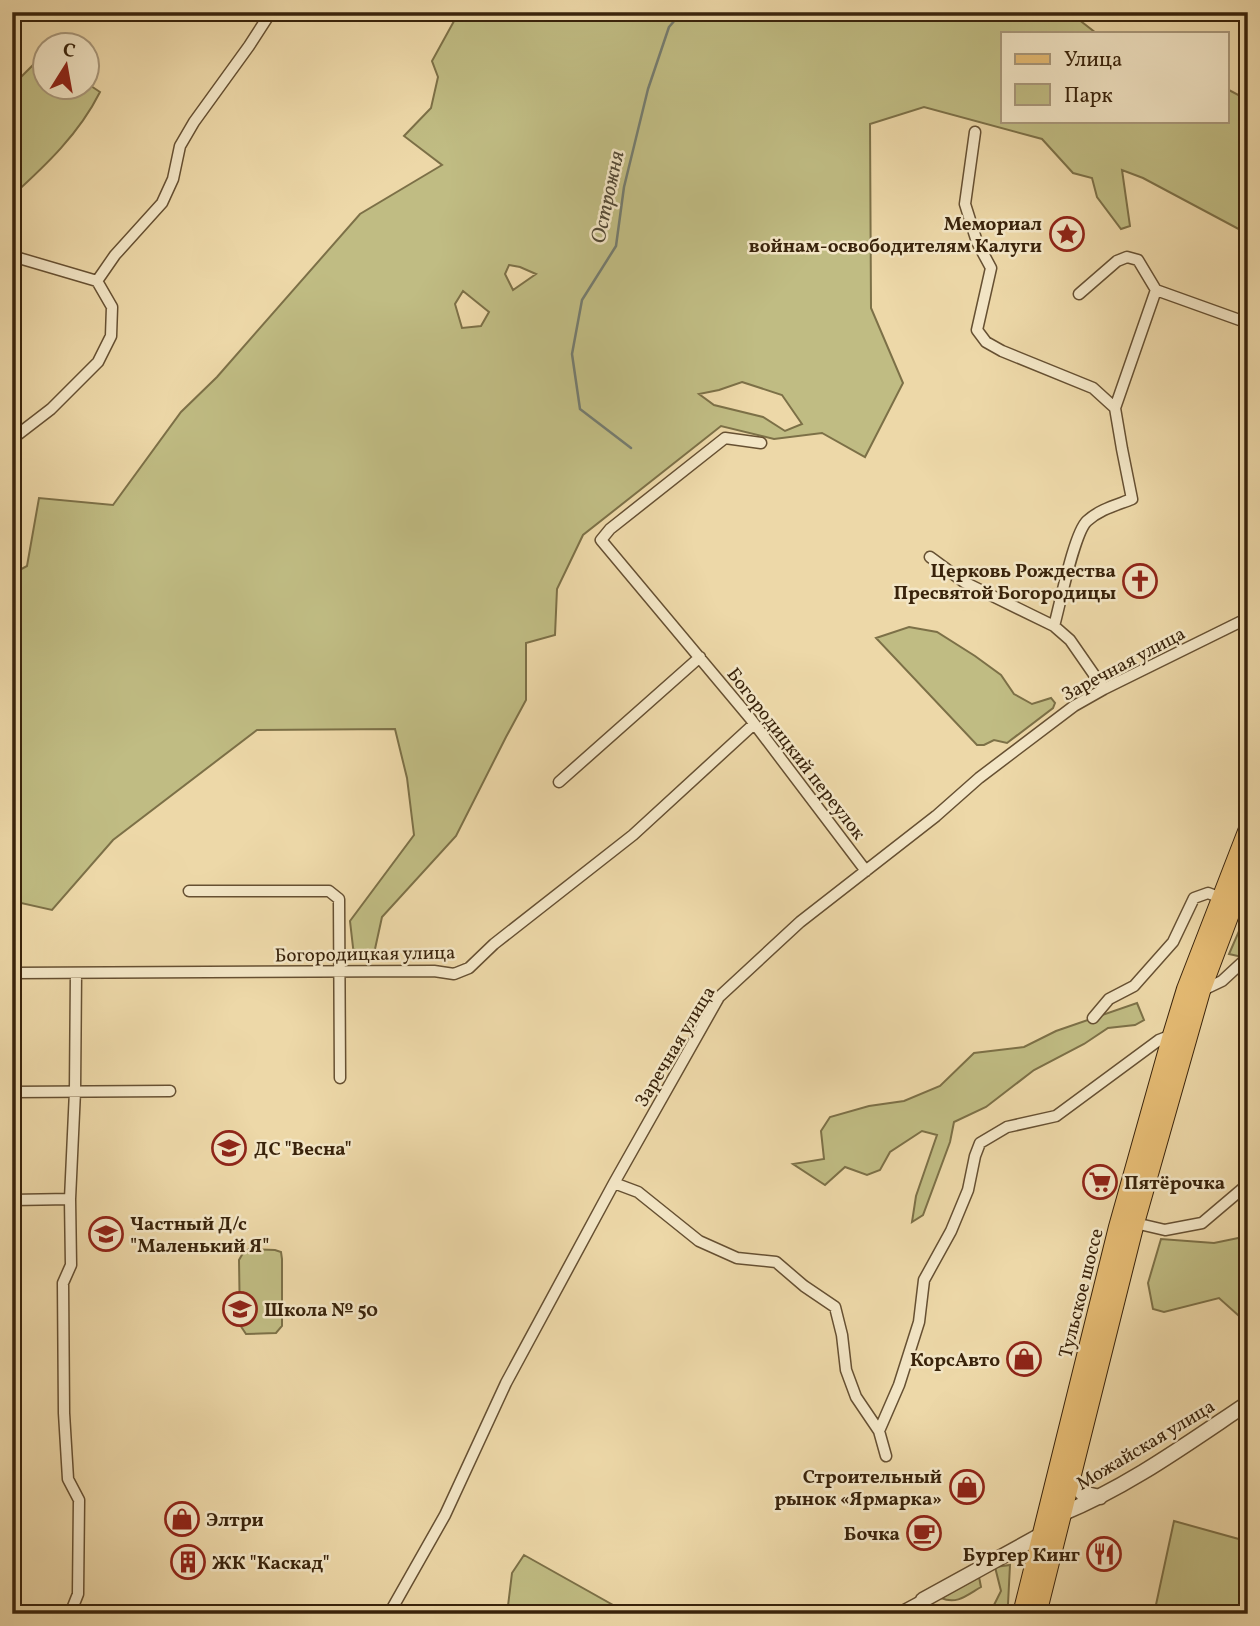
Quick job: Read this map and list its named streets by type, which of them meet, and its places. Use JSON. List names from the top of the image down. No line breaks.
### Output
{"streets":{"main road":["Тульское шоссе"],"street":["Заречная улица","Богородицкий переулок","Богородицкая улица","Можайская улица"]},"crossings":[["Заречная улица","Богородицкий переулок"],["Богородицкий переулок","Богородицкая улица"],["Тульское шоссе","Можайская улица"]],"water":["Острожня"],"places":{"place":["Мемориал войнам-освободителям Калуги"],"church":["Церковь Рождества Пресвятой Богородицы"],"school or university":["ДС \"Весна\"","Частный Д/с \"Маленький Я\"","Школа № 50"],"supermarket":["Пятёрочка"],"shop":["КорсАвто","Строительный рынок «Ярмарка»","Элтри"],"cafe":["Бочка"],"restaurant":["Бургер Кинг"],"building":["ЖК \"Каскад\""]},"legend":["Улица","Парк"],"north":"top"}
